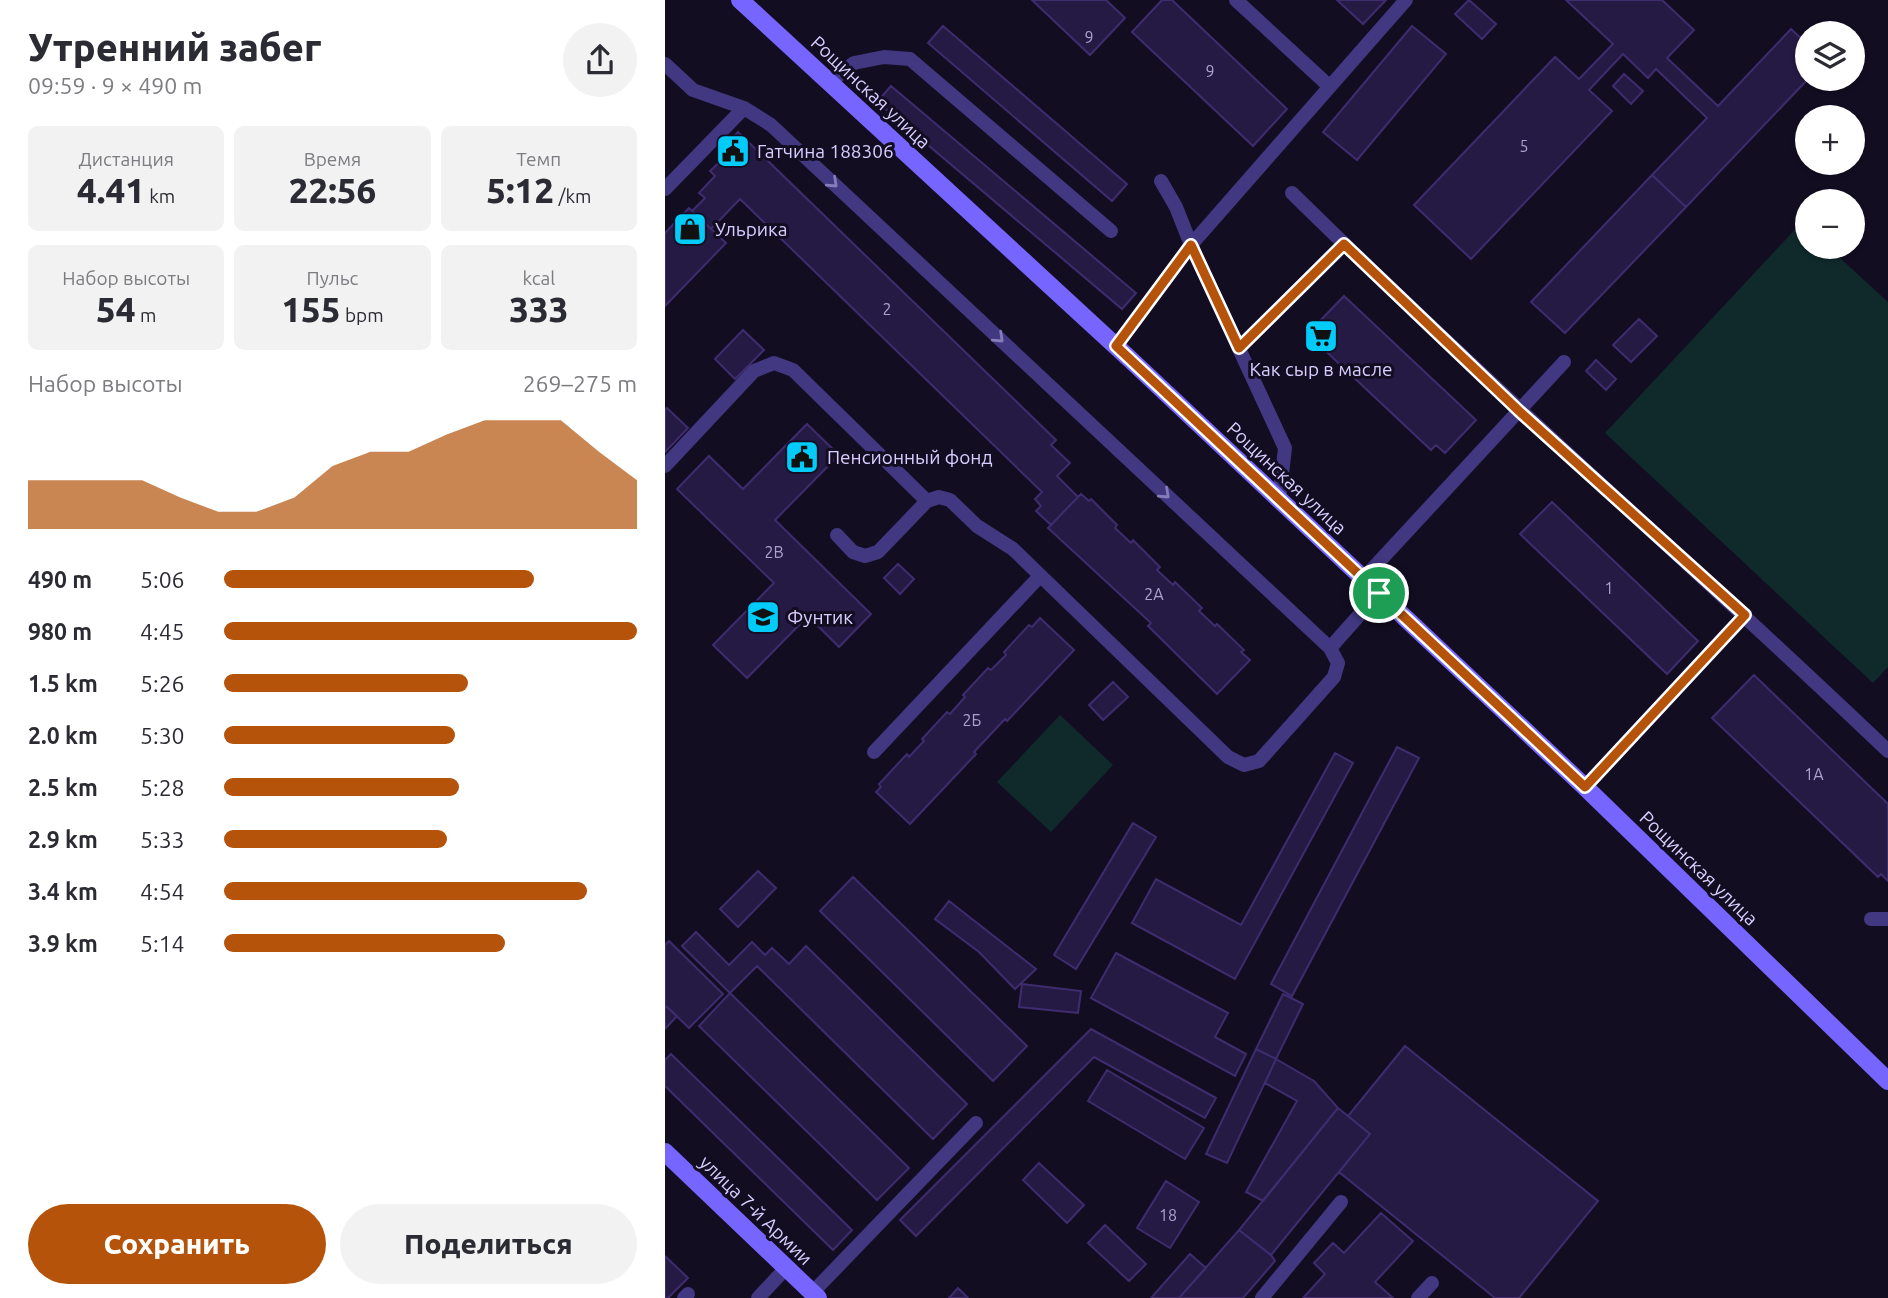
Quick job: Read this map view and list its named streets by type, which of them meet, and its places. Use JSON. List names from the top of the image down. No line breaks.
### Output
{"streets":{"street":["Рощинская улица","улица 7-й Армии"]},"places":{"public building":["Гатчина 188306","Пенсионный фонд"],"shop":["Ульрика"],"supermarket":["Как сыр в масле"],"school or university":["Фунтик"]},"house_numbers":["9","9","5","2","2В","1","2А","2Б","1А","18"],"page":{"heading":["Утренний забег","09:59 · 9 × 490 m"],"map_buttons":["+","−"],"stats":[["Дистанция","4.41 km"],["Время","22:56"],["Темп","5:12 /km"],["Набор высоты","54 m"],["Пульс","155 bpm"],["kcal","333"]],"chart":["Набор высоты","269–275 m"],"list":[{"name":"490 m","note":"5:06"},{"name":"980 m","note":"4:45"},{"name":"1.5 km","note":"5:26"},{"name":"2.0 km","note":"5:30"},{"name":"2.5 km","note":"5:28"},{"name":"2.9 km","note":"5:33"},{"name":"3.4 km","note":"4:54"},{"name":"3.9 km","note":"5:14"}],"buttons":["Сохранить","Поделиться"]}}
